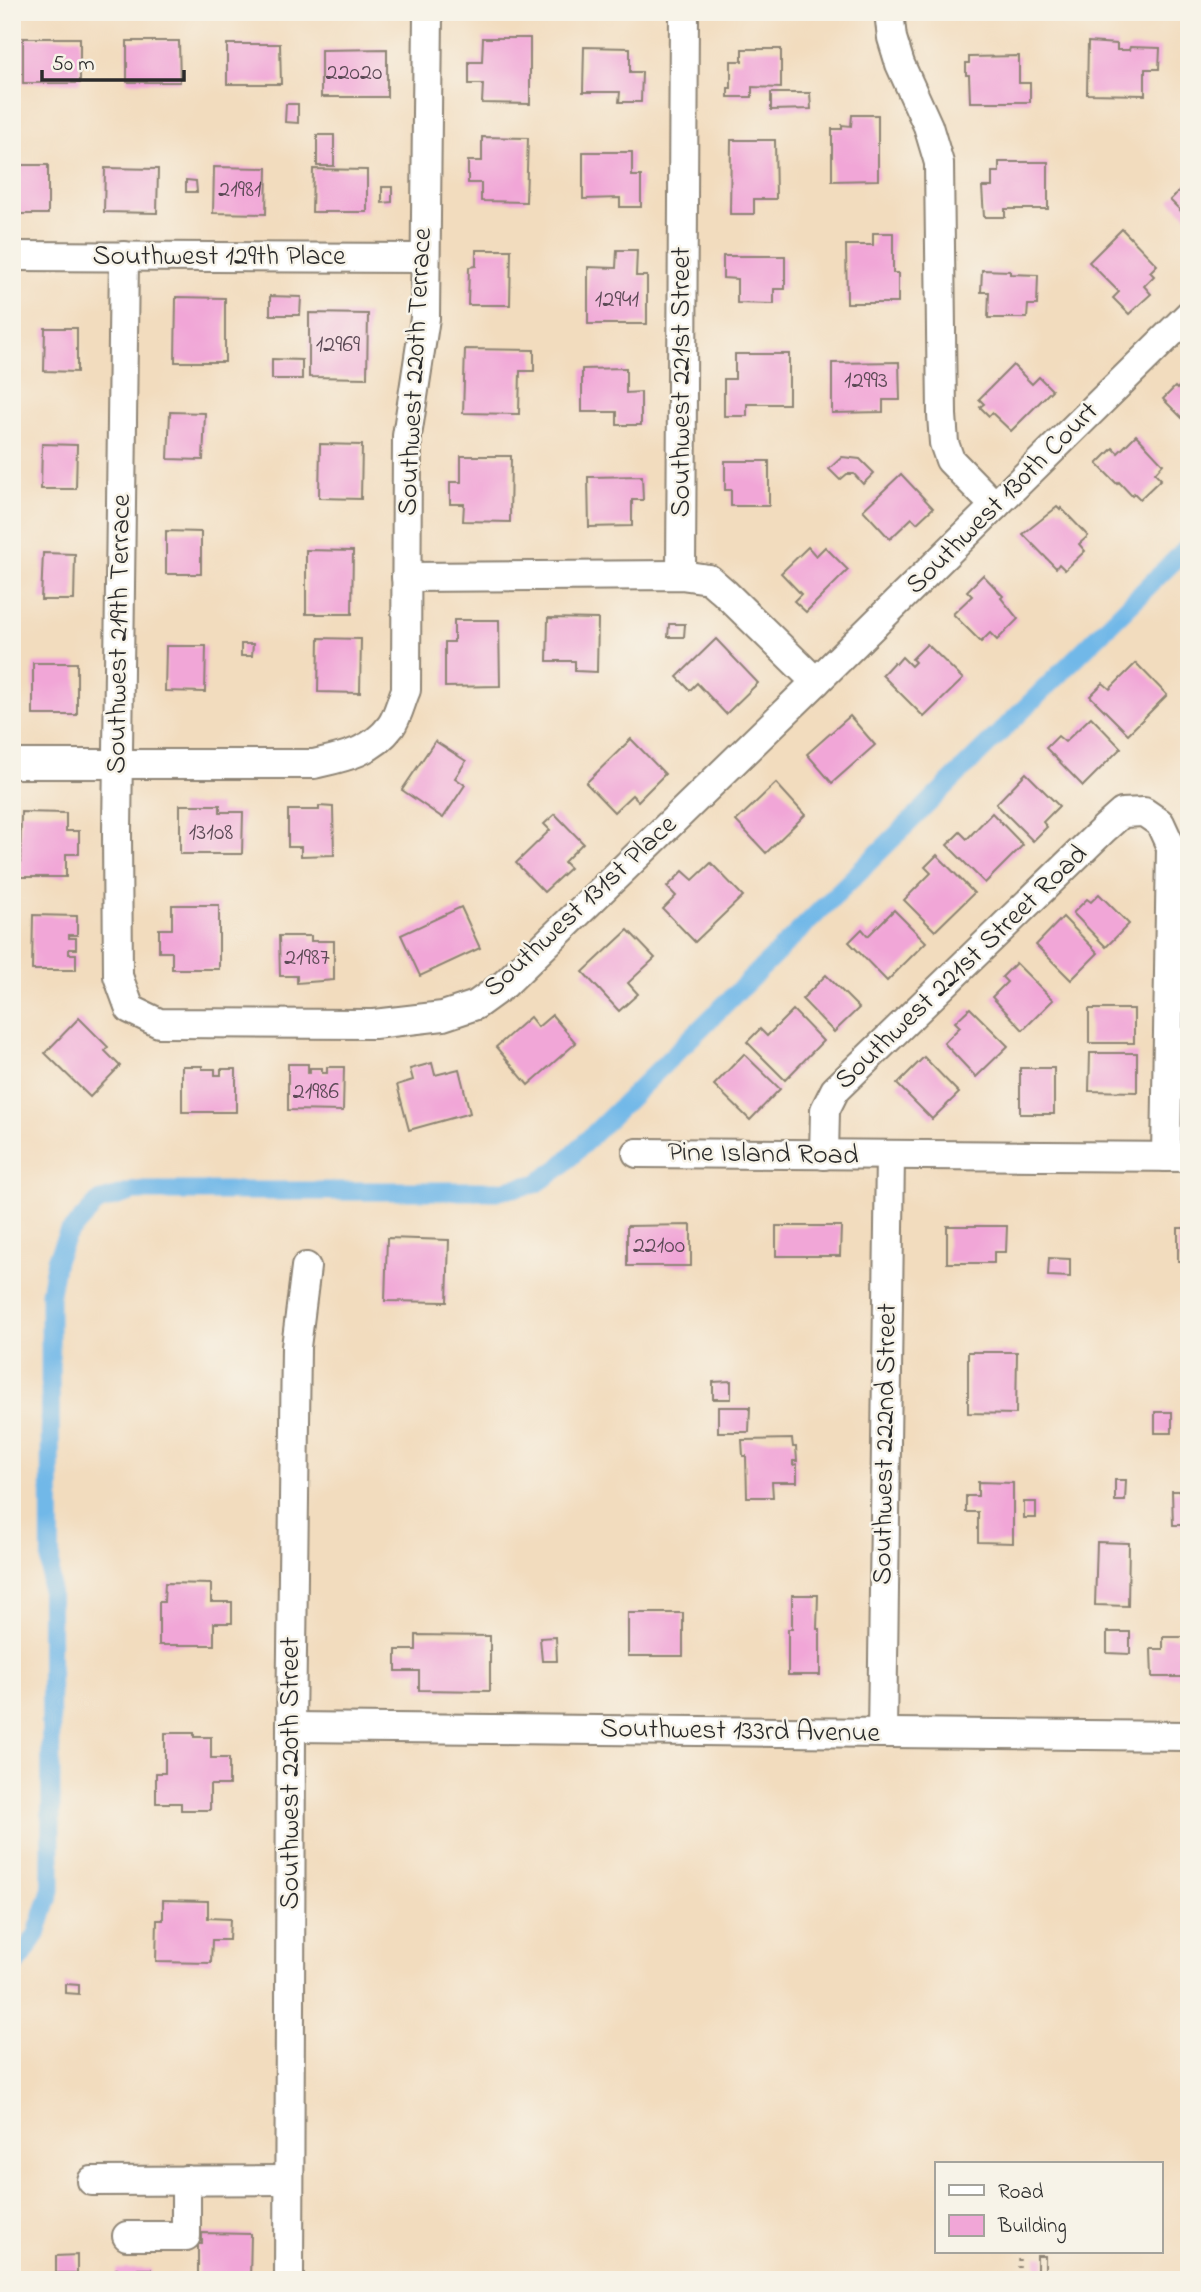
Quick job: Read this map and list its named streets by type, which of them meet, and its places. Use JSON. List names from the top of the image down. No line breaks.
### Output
{"streets":{"street":["Southwest 129th Place","Southwest 220th Terrace","Southwest 221st Street","Southwest 130th Court","Southwest 219th Terrace","Southwest 131st Place","Southwest 221st Street Road","Pine Island Road","Southwest 222nd Street","Southwest 133rd Avenue","Southwest 220th Street"]},"crossings":[["Southwest 129th Place","Southwest 220th Terrace"],["Southwest 129th Place","Southwest 219th Terrace"],["Southwest 220th Terrace","Southwest 219th Terrace"],["Southwest 130th Court","Southwest 131st Place"],["Southwest 219th Terrace","Southwest 131st Place"],["Southwest 221st Street Road","Pine Island Road"],["Pine Island Road","Southwest 222nd Street"],["Southwest 222nd Street","Southwest 133rd Avenue"],["Southwest 133rd Avenue","Southwest 220th Street"]],"house_numbers":["22020","21981","12941","12969","12993","13108","21987","21986","22100"],"legend":["Road","Building"],"scale_bar":"50 m"}
